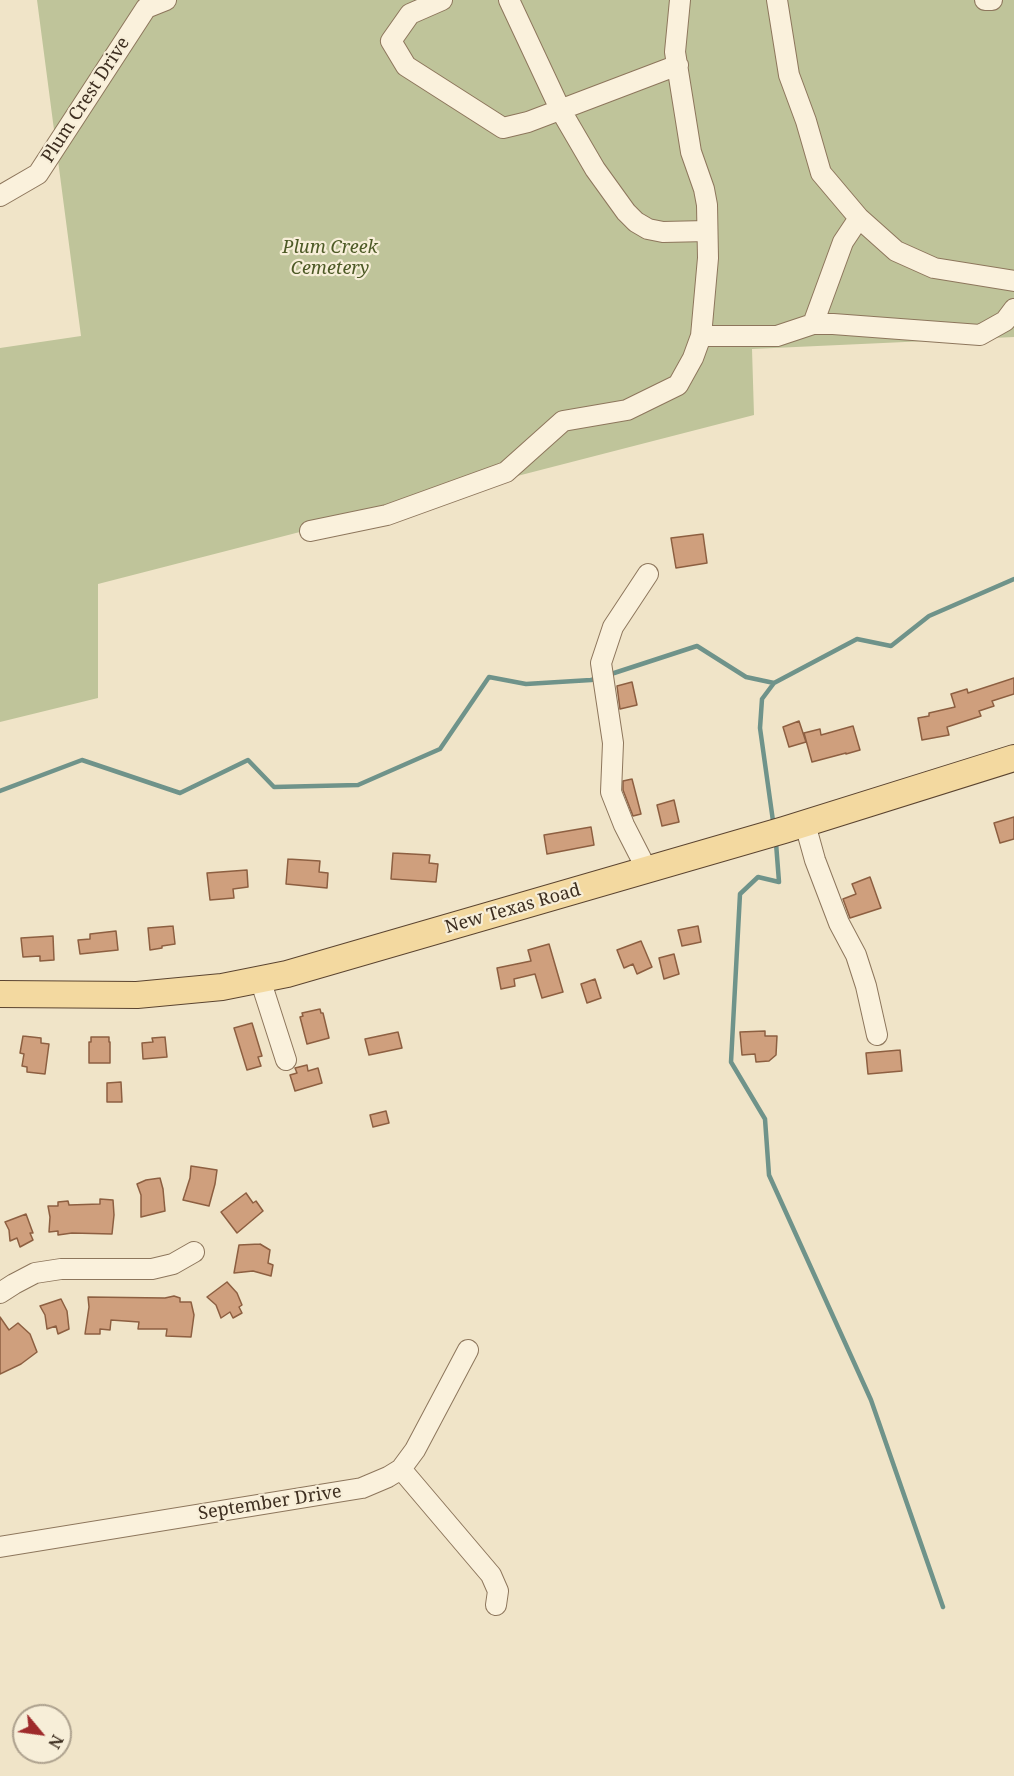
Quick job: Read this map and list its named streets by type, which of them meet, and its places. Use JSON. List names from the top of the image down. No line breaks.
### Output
{"streets":{"main road":["New Texas Road"],"street":["Plum Crest Drive","September Drive"]},"parks":["Plum Creek Cemetery"],"north":"bottom right"}
